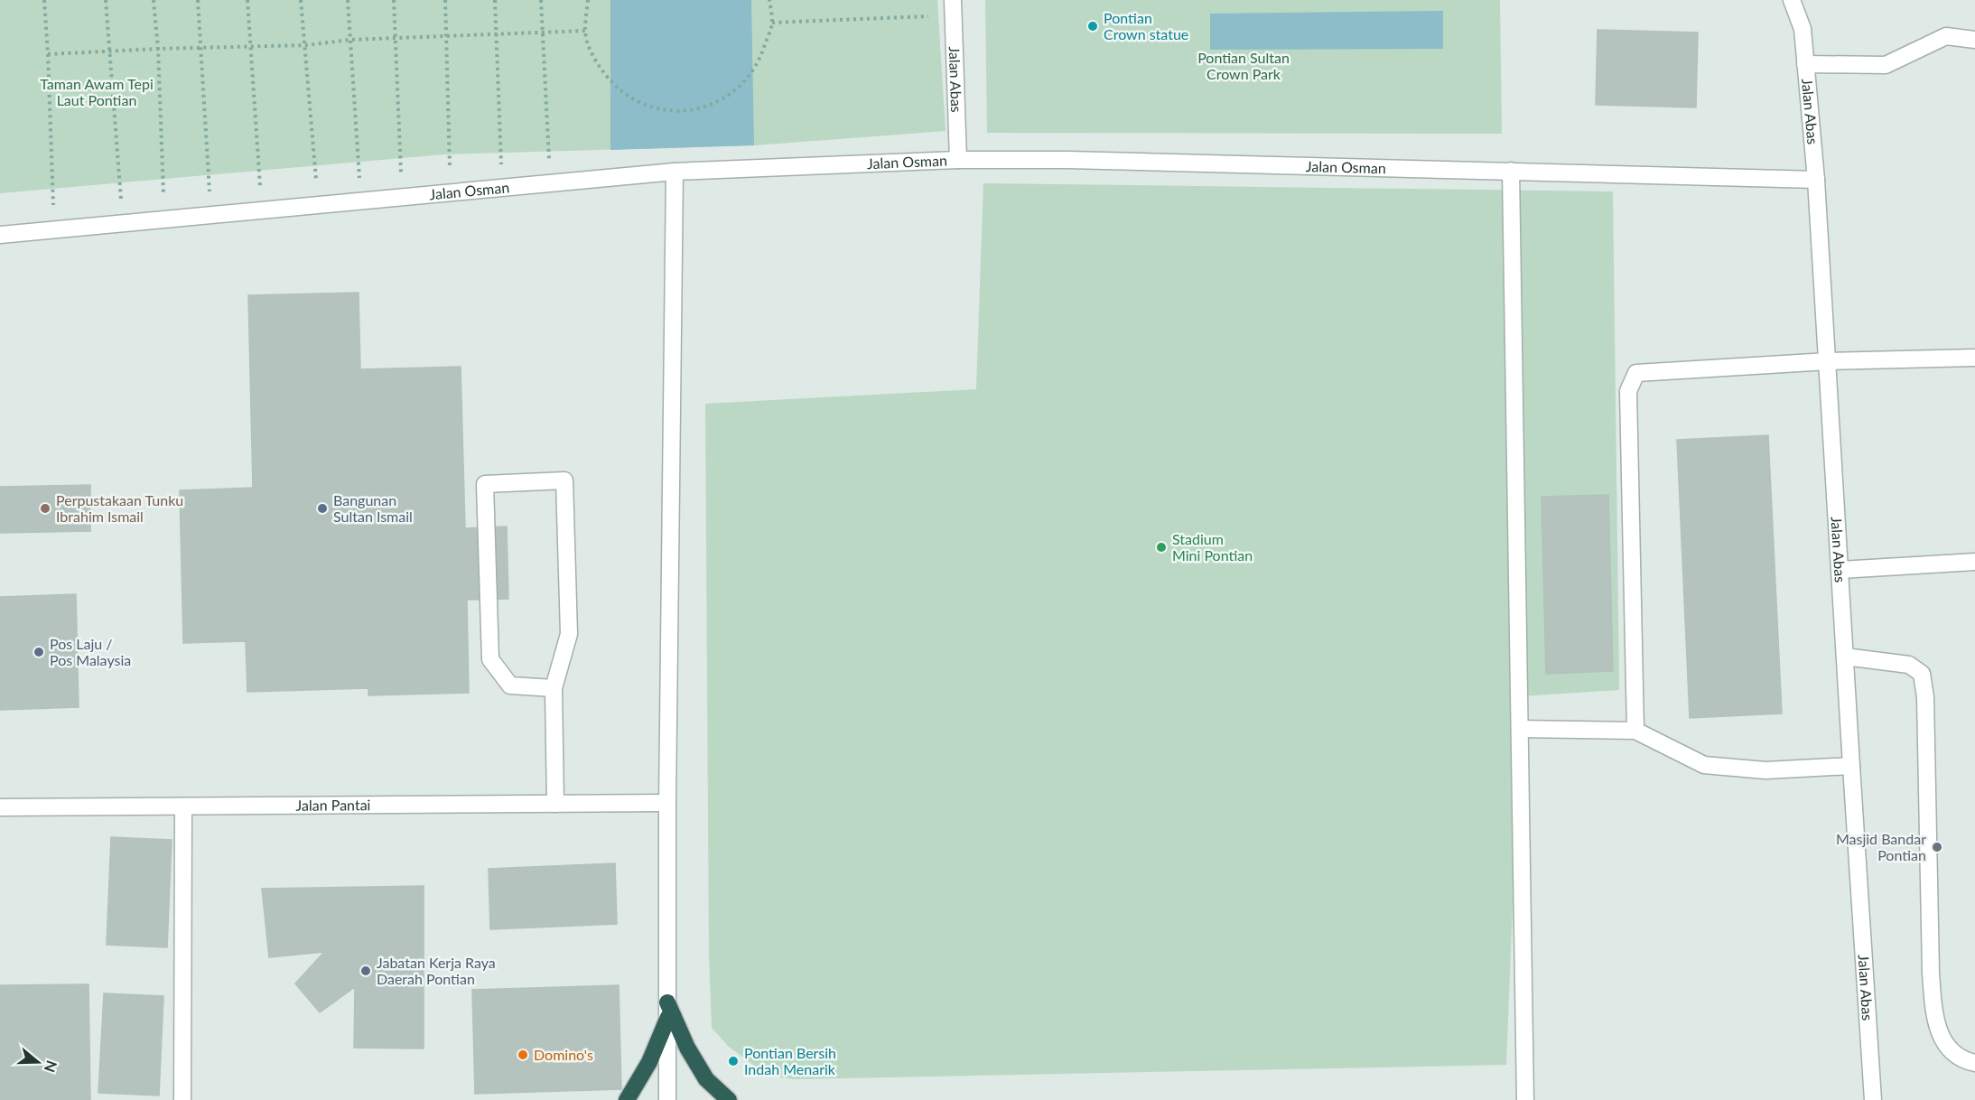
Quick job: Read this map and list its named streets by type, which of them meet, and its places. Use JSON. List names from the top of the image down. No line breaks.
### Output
{"streets":{"street":["Jalan Abas","Jalan Osman","Jalan Pantai"]},"crossings":[["Jalan Abas","Jalan Osman"]],"parks":["Pontian Sultan Crown Park","Taman Awam Tepi Laut Pontian"],"places":["Pontian Crown statue","Perpustakaan Tunku Ibrahim Ismail","Bangunan Sultan Ismail","Stadium Mini Pontian","Pos Laju / Pos Malaysia","Masjid Bandar Pontian","Jabatan Kerja Raya Daerah Pontian","Domino's","Pontian Bersih Indah Menarik"],"north":"right"}
